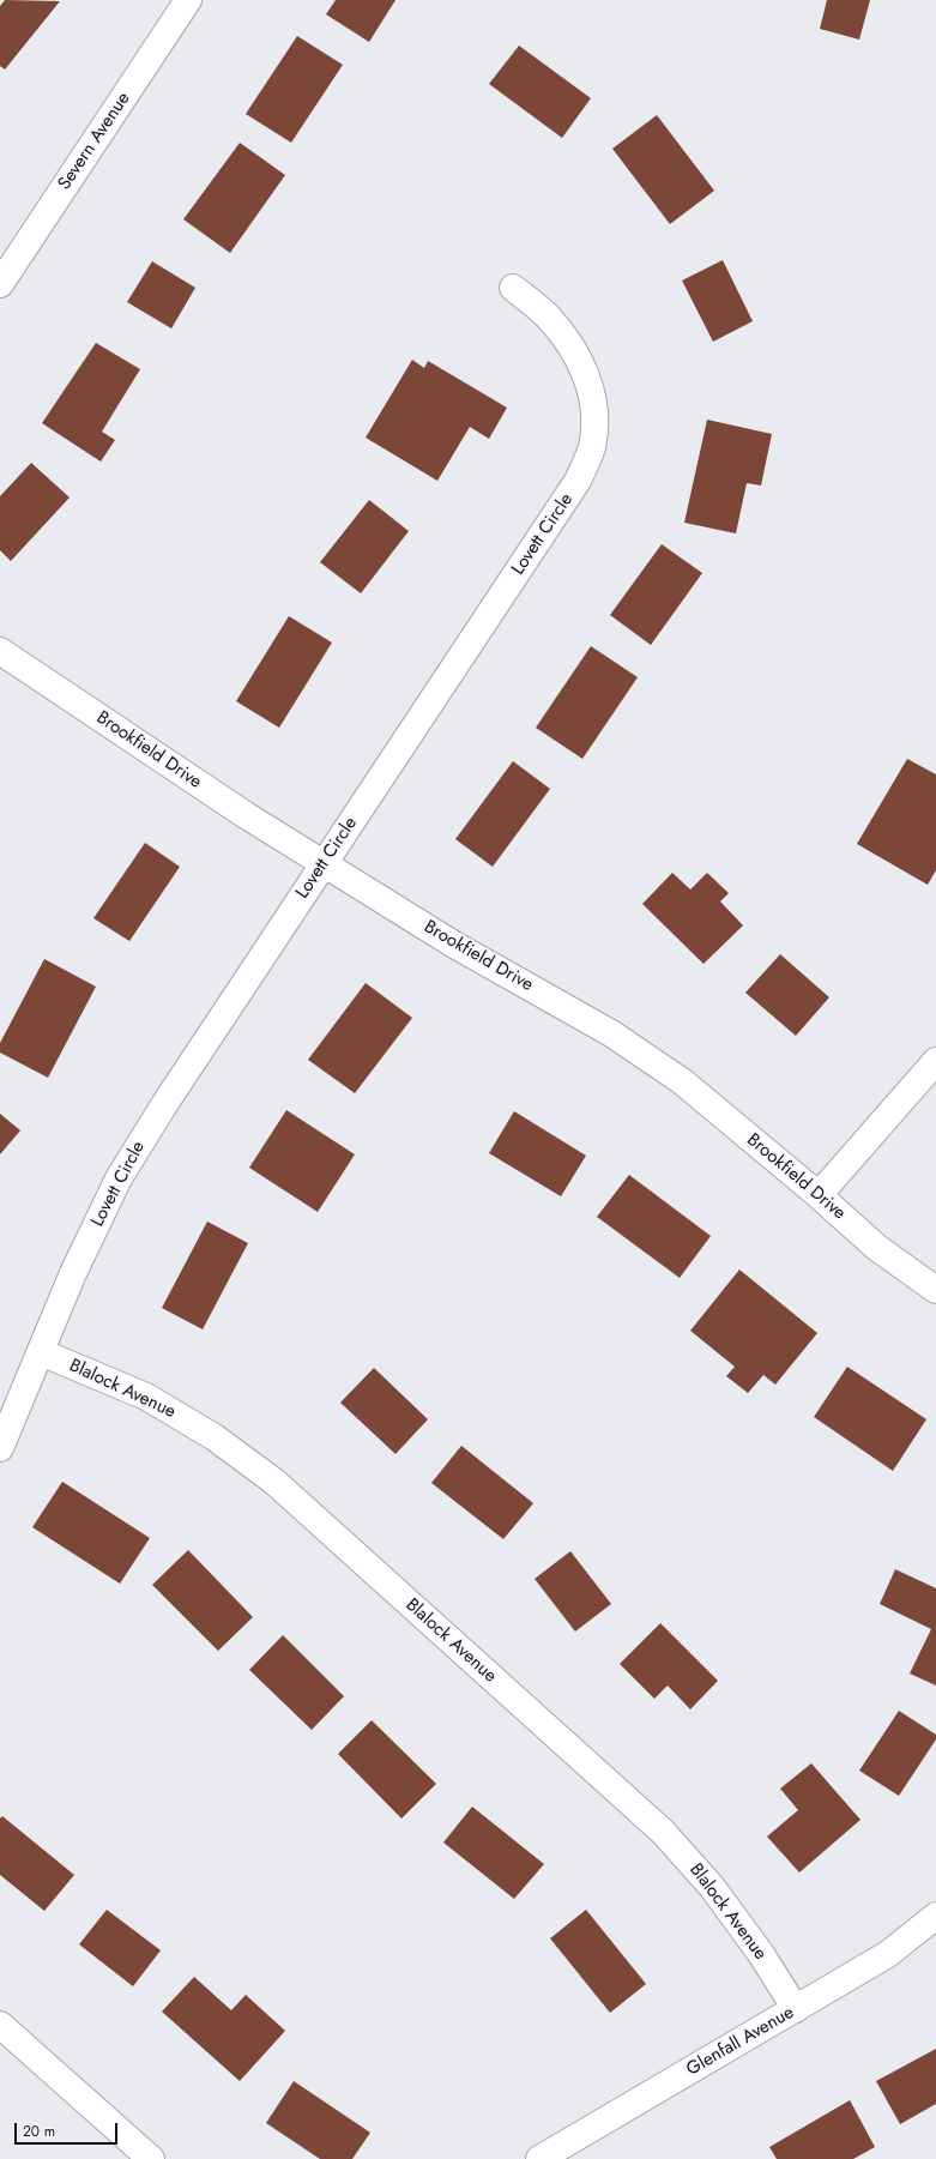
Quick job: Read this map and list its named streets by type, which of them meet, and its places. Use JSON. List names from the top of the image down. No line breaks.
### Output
{"streets":{"street":["Severn Avenue","Lovett Circle","Brookfield Drive","Blalock Avenue","Glenfall Avenue"]},"crossings":[["Lovett Circle","Brookfield Drive"],["Lovett Circle","Blalock Avenue"],["Blalock Avenue","Glenfall Avenue"]],"scale_bar":"20 m"}
